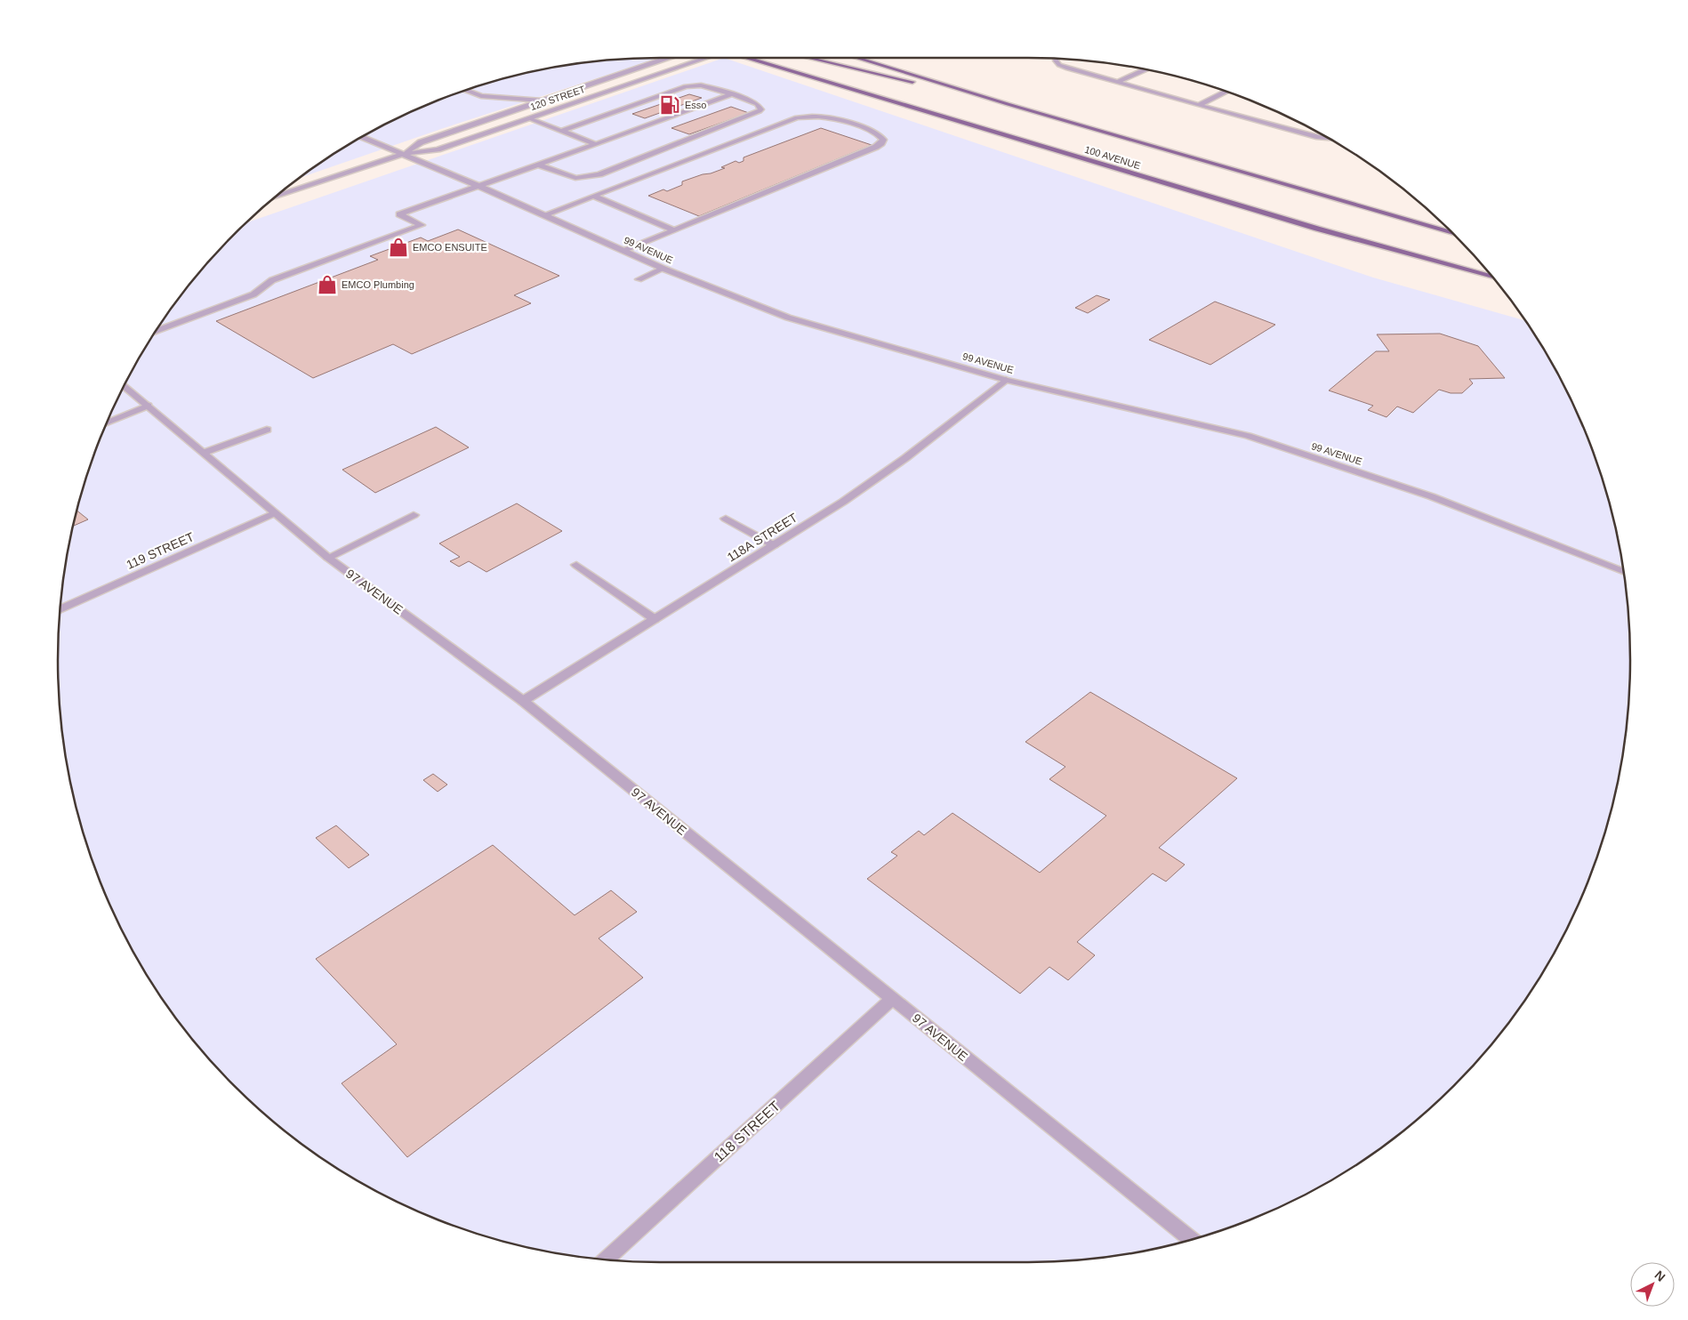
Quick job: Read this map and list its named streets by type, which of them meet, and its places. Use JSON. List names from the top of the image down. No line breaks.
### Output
{"streets":{"main road":["100 AVENUE"],"street":["120 STREET","99 AVENUE","118A STREET","119 STREET","97 AVENUE","118 STREET"]},"crossings":[["120 STREET","99 AVENUE"],["99 AVENUE","118A STREET"],["118A STREET","97 AVENUE"],["119 STREET","97 AVENUE"],["97 AVENUE","118 STREET"]],"places":{"fuel station":["Esso"],"shop":["EMCO ENSUITE","EMCO Plumbing"]},"north":"top right"}
